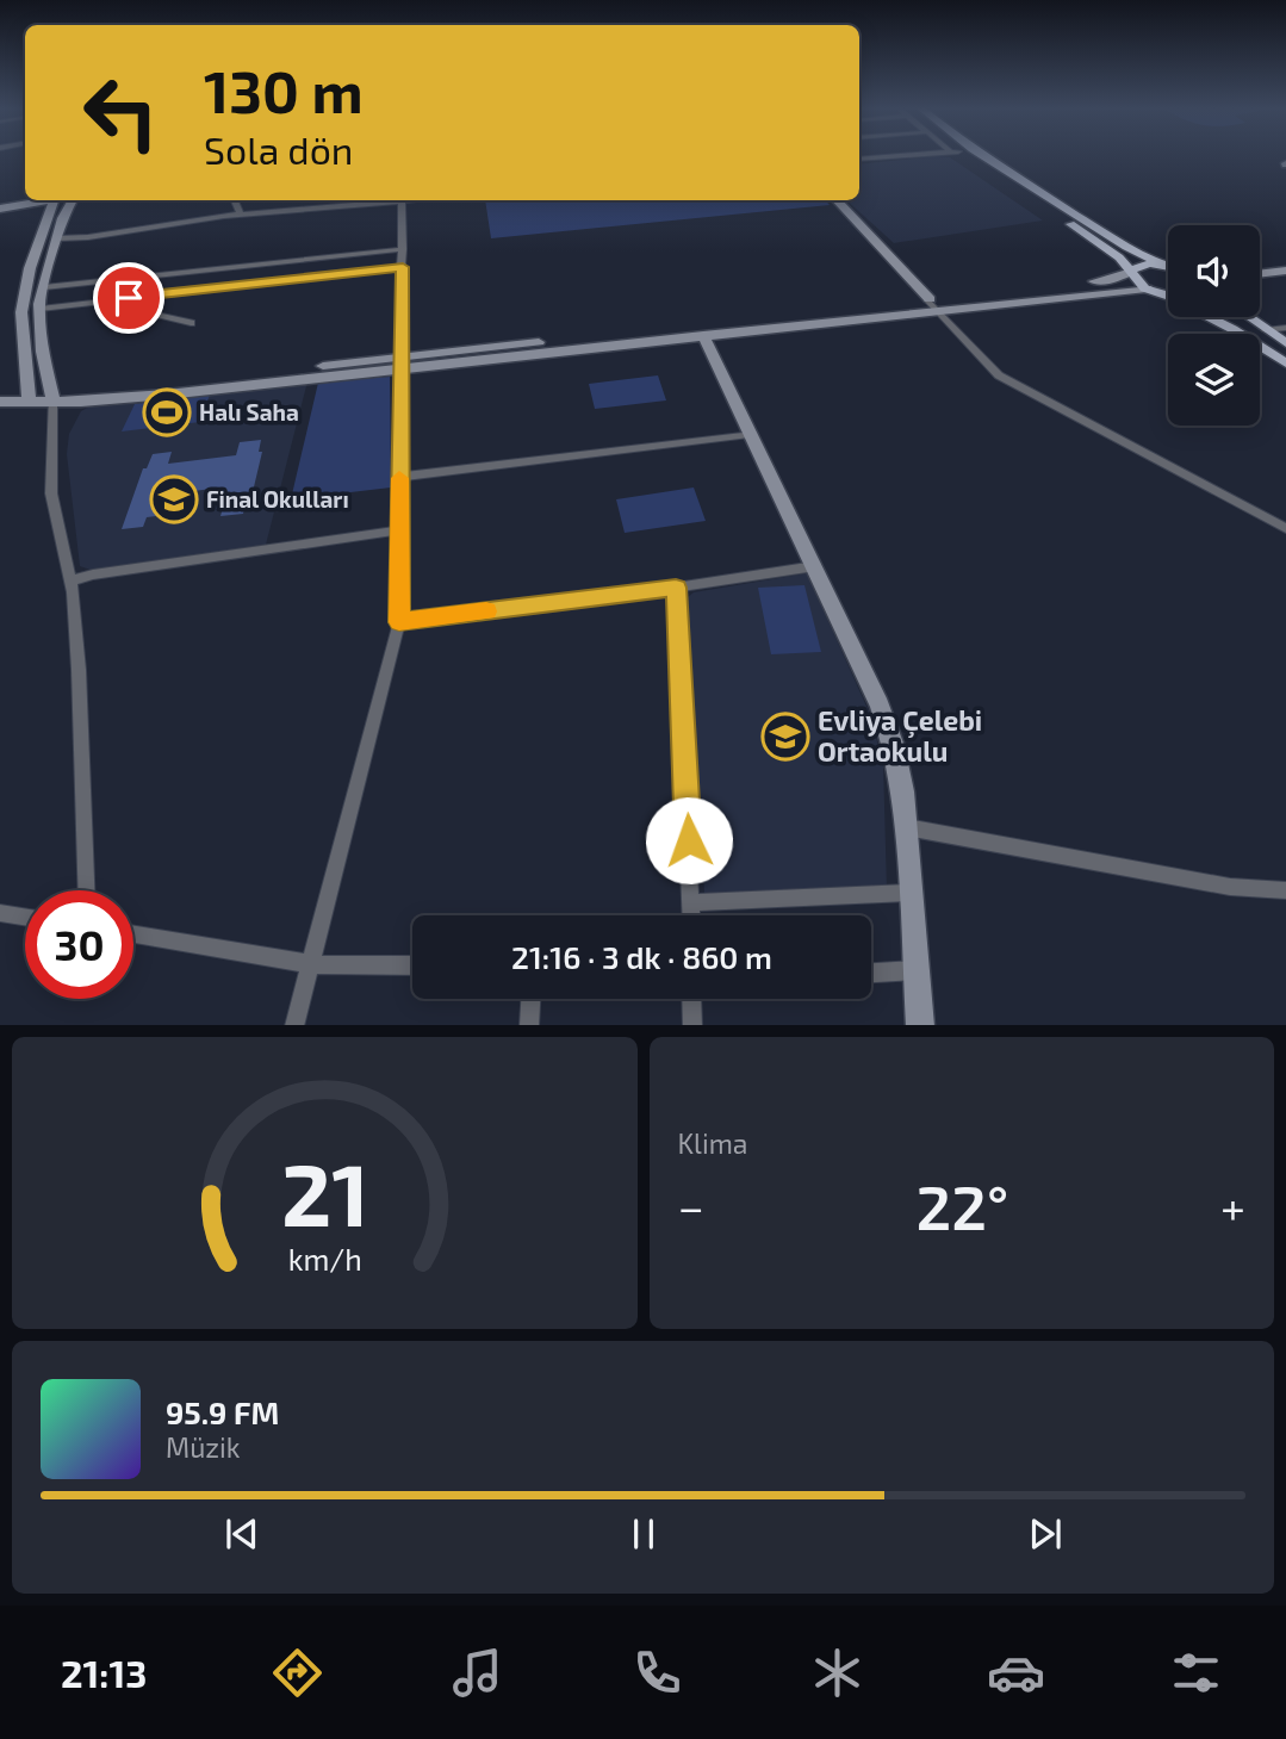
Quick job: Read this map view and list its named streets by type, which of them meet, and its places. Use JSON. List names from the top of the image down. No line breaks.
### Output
{"places":{"sports":["Halı Saha"],"school or university":["Final Okulları","Evliya Çelebi Ortaokulu"]},"page":{"turn":["130 m","Sola dön"],"limit":"30","trip":"21:16 · 3 dk · 860 m","tile":"Klima","heat":["−","22°","+"],"song":["95.9 FM","Müzik"],"tabs":"21:13","gauge":["21","km/h"]}}
